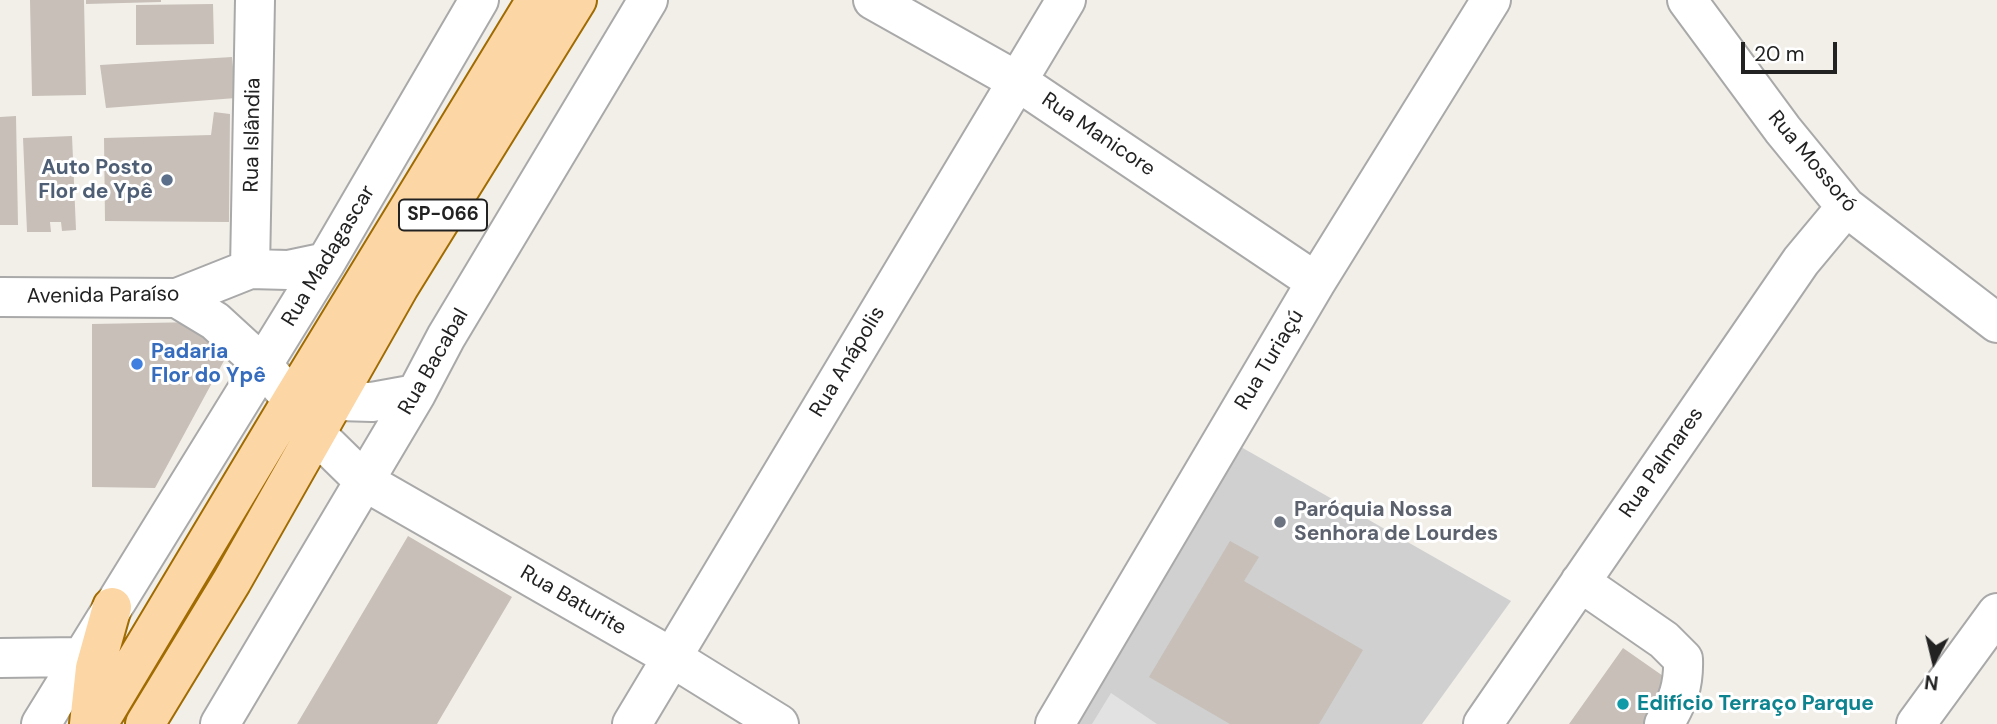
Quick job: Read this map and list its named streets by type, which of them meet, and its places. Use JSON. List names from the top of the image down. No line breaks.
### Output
{"streets":{"main road":["SP-066"],"street":["Rua Islândia","Rua Manicore","Rua Mossoró","Rua Madagascar","Avenida Paraíso","Rua Turiaçú","Rua Bacabal","Rua Anápolis","Rua Palmares","Rua Baturite"]},"crossings":[["Rua Islândia","Avenida Paraíso"],["Rua Manicore","Rua Turiaçú"],["Rua Manicore","Rua Anápolis"],["Rua Mossoró","Rua Palmares"],["SP-066","Rua Baturite"],["Rua Madagascar","Avenida Paraíso"],["Rua Madagascar","Rua Baturite"],["Avenida Paraíso","Rua Baturite"],["Rua Bacabal","Rua Baturite"],["Rua Anápolis","Rua Baturite"]],"places":["Auto Posto Flor de Ypê","Padaria Flor do Ypê","Paróquia Nossa Senhora de Lourdes","Edifício Terraço Parque"],"scale_bar":"20 m","north":"bottom"}
